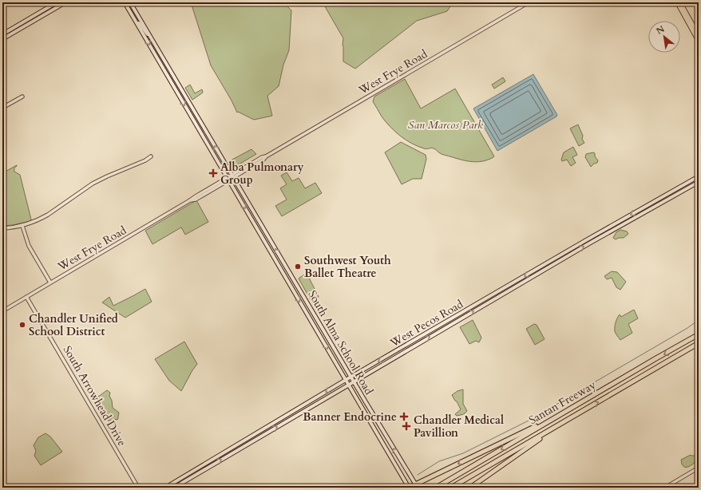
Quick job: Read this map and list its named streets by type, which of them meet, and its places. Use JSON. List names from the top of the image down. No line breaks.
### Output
{"streets":{"highway":["Santan Freeway"],"main road":["West Pecos Road","South Alma School Road"],"street":["West Frye Road","South Arrowhead Drive"]},"crossings":[["West Frye Road","South Alma School Road"],["West Frye Road","South Arrowhead Drive"],["West Pecos Road","South Alma School Road"]],"parks":["San Marcos Park"],"places":{"health":["Alba Pulmonary Group","Banner Endocrine","Chandler Medical Pavillion"],"other":["Southwest Youth Ballet Theatre","Chandler Unified School District"]},"north":"top left"}
